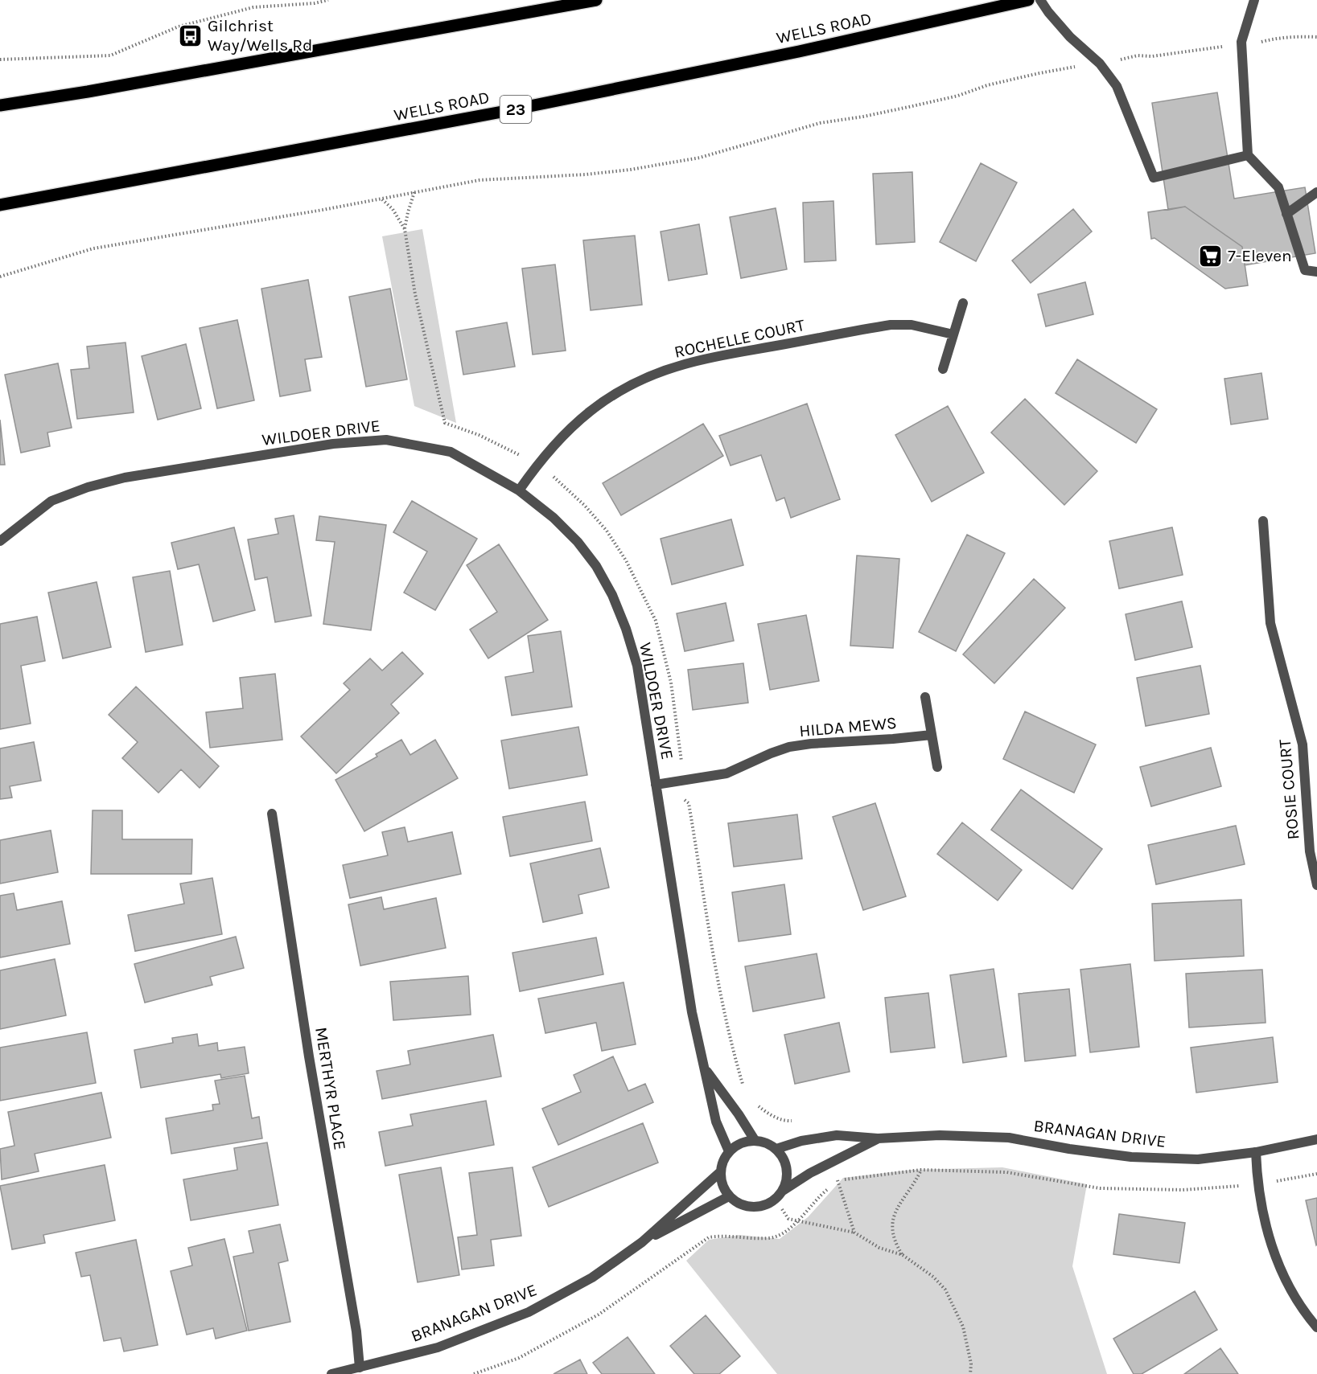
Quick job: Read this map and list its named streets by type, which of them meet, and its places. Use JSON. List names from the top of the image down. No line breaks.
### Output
{"streets":{"main road":["WELLS ROAD","23"],"street":["ROCHELLE COURT","WILDOER DRIVE","HILDA MEWS","ROSIE COURT","MERTHYR PLACE","BRANAGAN DRIVE"]},"crossings":[["ROCHELLE COURT","WILDOER DRIVE"],["WILDOER DRIVE","HILDA MEWS"],["WILDOER DRIVE","BRANAGAN DRIVE"],["MERTHYR PLACE","BRANAGAN DRIVE"]],"places":{"bus stop":["Gilchrist Way/Wells Rd"],"supermarket":["7-Eleven"]}}
